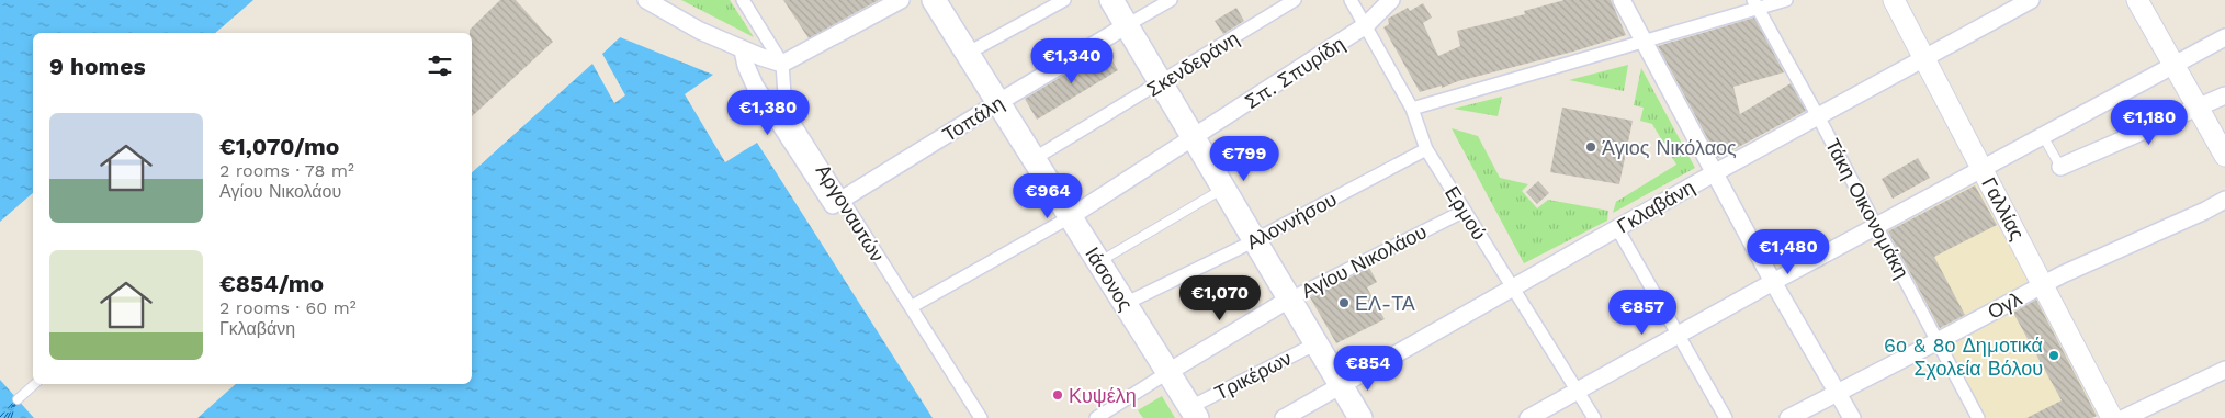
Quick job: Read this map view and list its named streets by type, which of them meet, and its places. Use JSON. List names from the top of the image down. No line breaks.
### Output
{"streets":{"main road":["Ιάσονος"],"street":["Σκενδεράνη","Σπ. Σπυρίδη","Τοπάλη","Γκλαβάνη","Τάκη Οικονομάκη","Γαλλίας","Αργοναυτών","Ερμού","Αλοννήσου","Αγίου Νικολάου","Ογλ","Τρικέρων"]},"crossings":[["Σκενδεράνη","Ιάσονος"],["Σπ. Σπυρίδη","Αργοναυτών"],["Σπ. Σπυρίδη","Ερμού"],["Σπ. Σπυρίδη","Ιάσονος"],["Τοπάλη","Αργοναυτών"],["Τοπάλη","Ιάσονος"],["Γκλαβάνη","Τάκη Οικονομάκη"],["Γκλαβάνη","Γαλλίας"],["Γκλαβάνη","Ερμού"],["Τάκη Οικονομάκη","Ογλ"],["Γαλλίας","Ογλ"],["Ερμού","Αλοννήσου"],["Ερμού","Αγίου Νικολάου"],["Αλοννήσου","Ιάσονος"],["Αγίου Νικολάου","Ιάσονος"],["Ιάσονος","Τρικέρων"]],"places":["Άγιος Νικόλαος","ΕΛ-ΤΑ","6ο & 8ο Δημοτικά Σχολεία Βόλου","Κυψέλη"],"page":{"heading":"9 homes","price":["€1,340","€1,380","€1,180","€799","€964","€1,480","€1,070","€857","€854"],"list":[{"name":"€1,070/mo","note":"2 rooms · 78 m² · Αγίου Νικολάου"},{"name":"€854/mo","note":"2 rooms · 60 m² · Γκλαβάνη"}]}}
